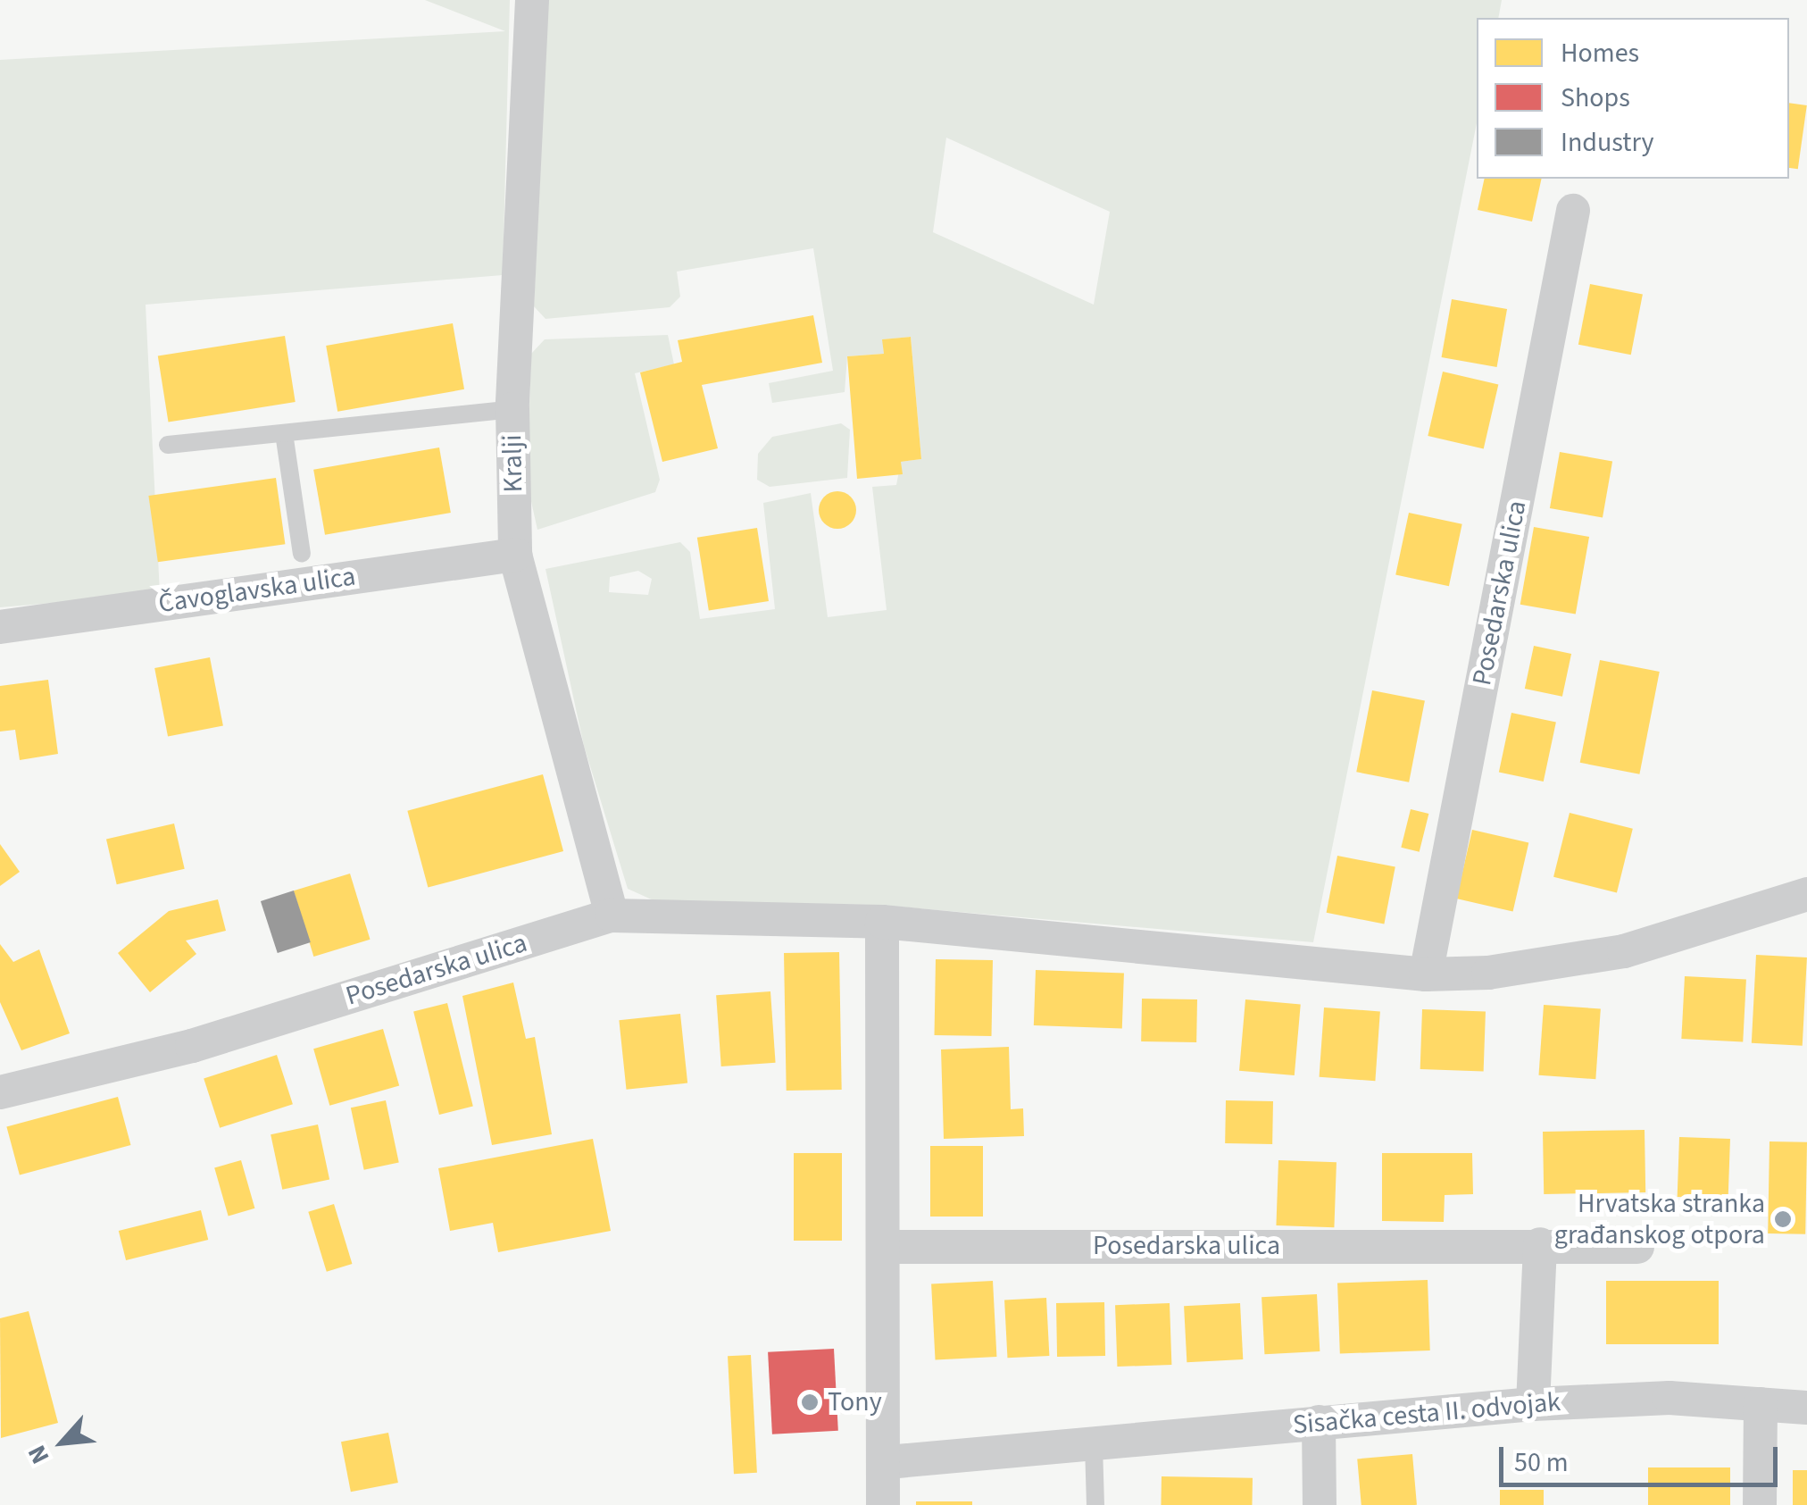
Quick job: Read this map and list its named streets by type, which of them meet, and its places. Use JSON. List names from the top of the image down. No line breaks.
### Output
{"streets":{"street":["Kralji","Čavoglavska ulica","Posedarska ulica","Sisačka cesta II. odvojak"]},"crossings":[["Kralji","Čavoglavska ulica"],["Kralji","Posedarska ulica"]],"places":["Hrvatska stranka građanskog otpora","Tony"],"legend":["Homes","Shops","Industry"],"scale_bar":"50 m","north":"bottom left"}
